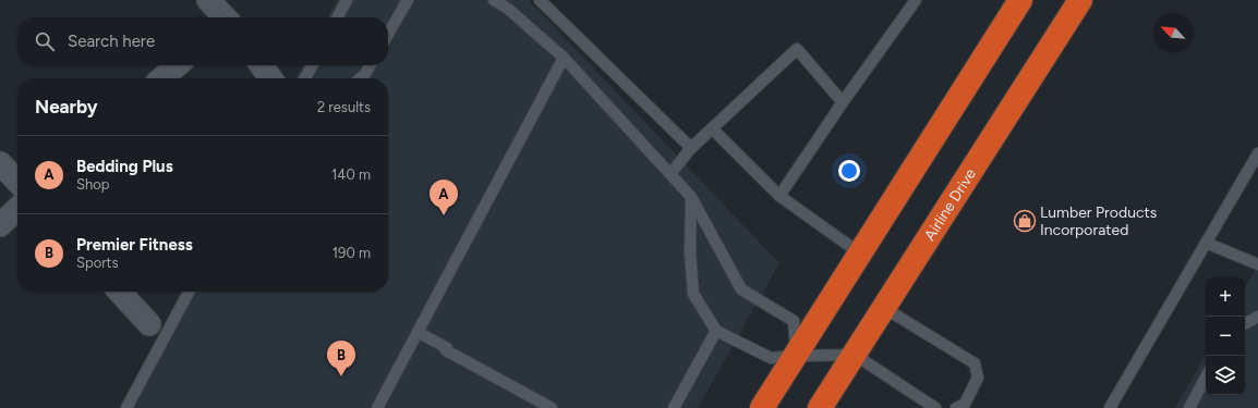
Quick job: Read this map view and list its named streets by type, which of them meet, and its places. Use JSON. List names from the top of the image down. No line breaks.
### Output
{"streets":{"highway":["Airline Drive"]},"places":{"shop":["Lumber Products Incorporated"]},"north":"top left","page":{"search":"Search here","heading":["Nearby","2 results"],"list":[{"mark":"A","name":"Bedding Plus","note":"Shop","value":"140 m"},{"mark":"B","name":"Premier Fitness","note":"Sports","value":"190 m"}],"pins":["A","B"],"map_buttons":["+","−"]}}
